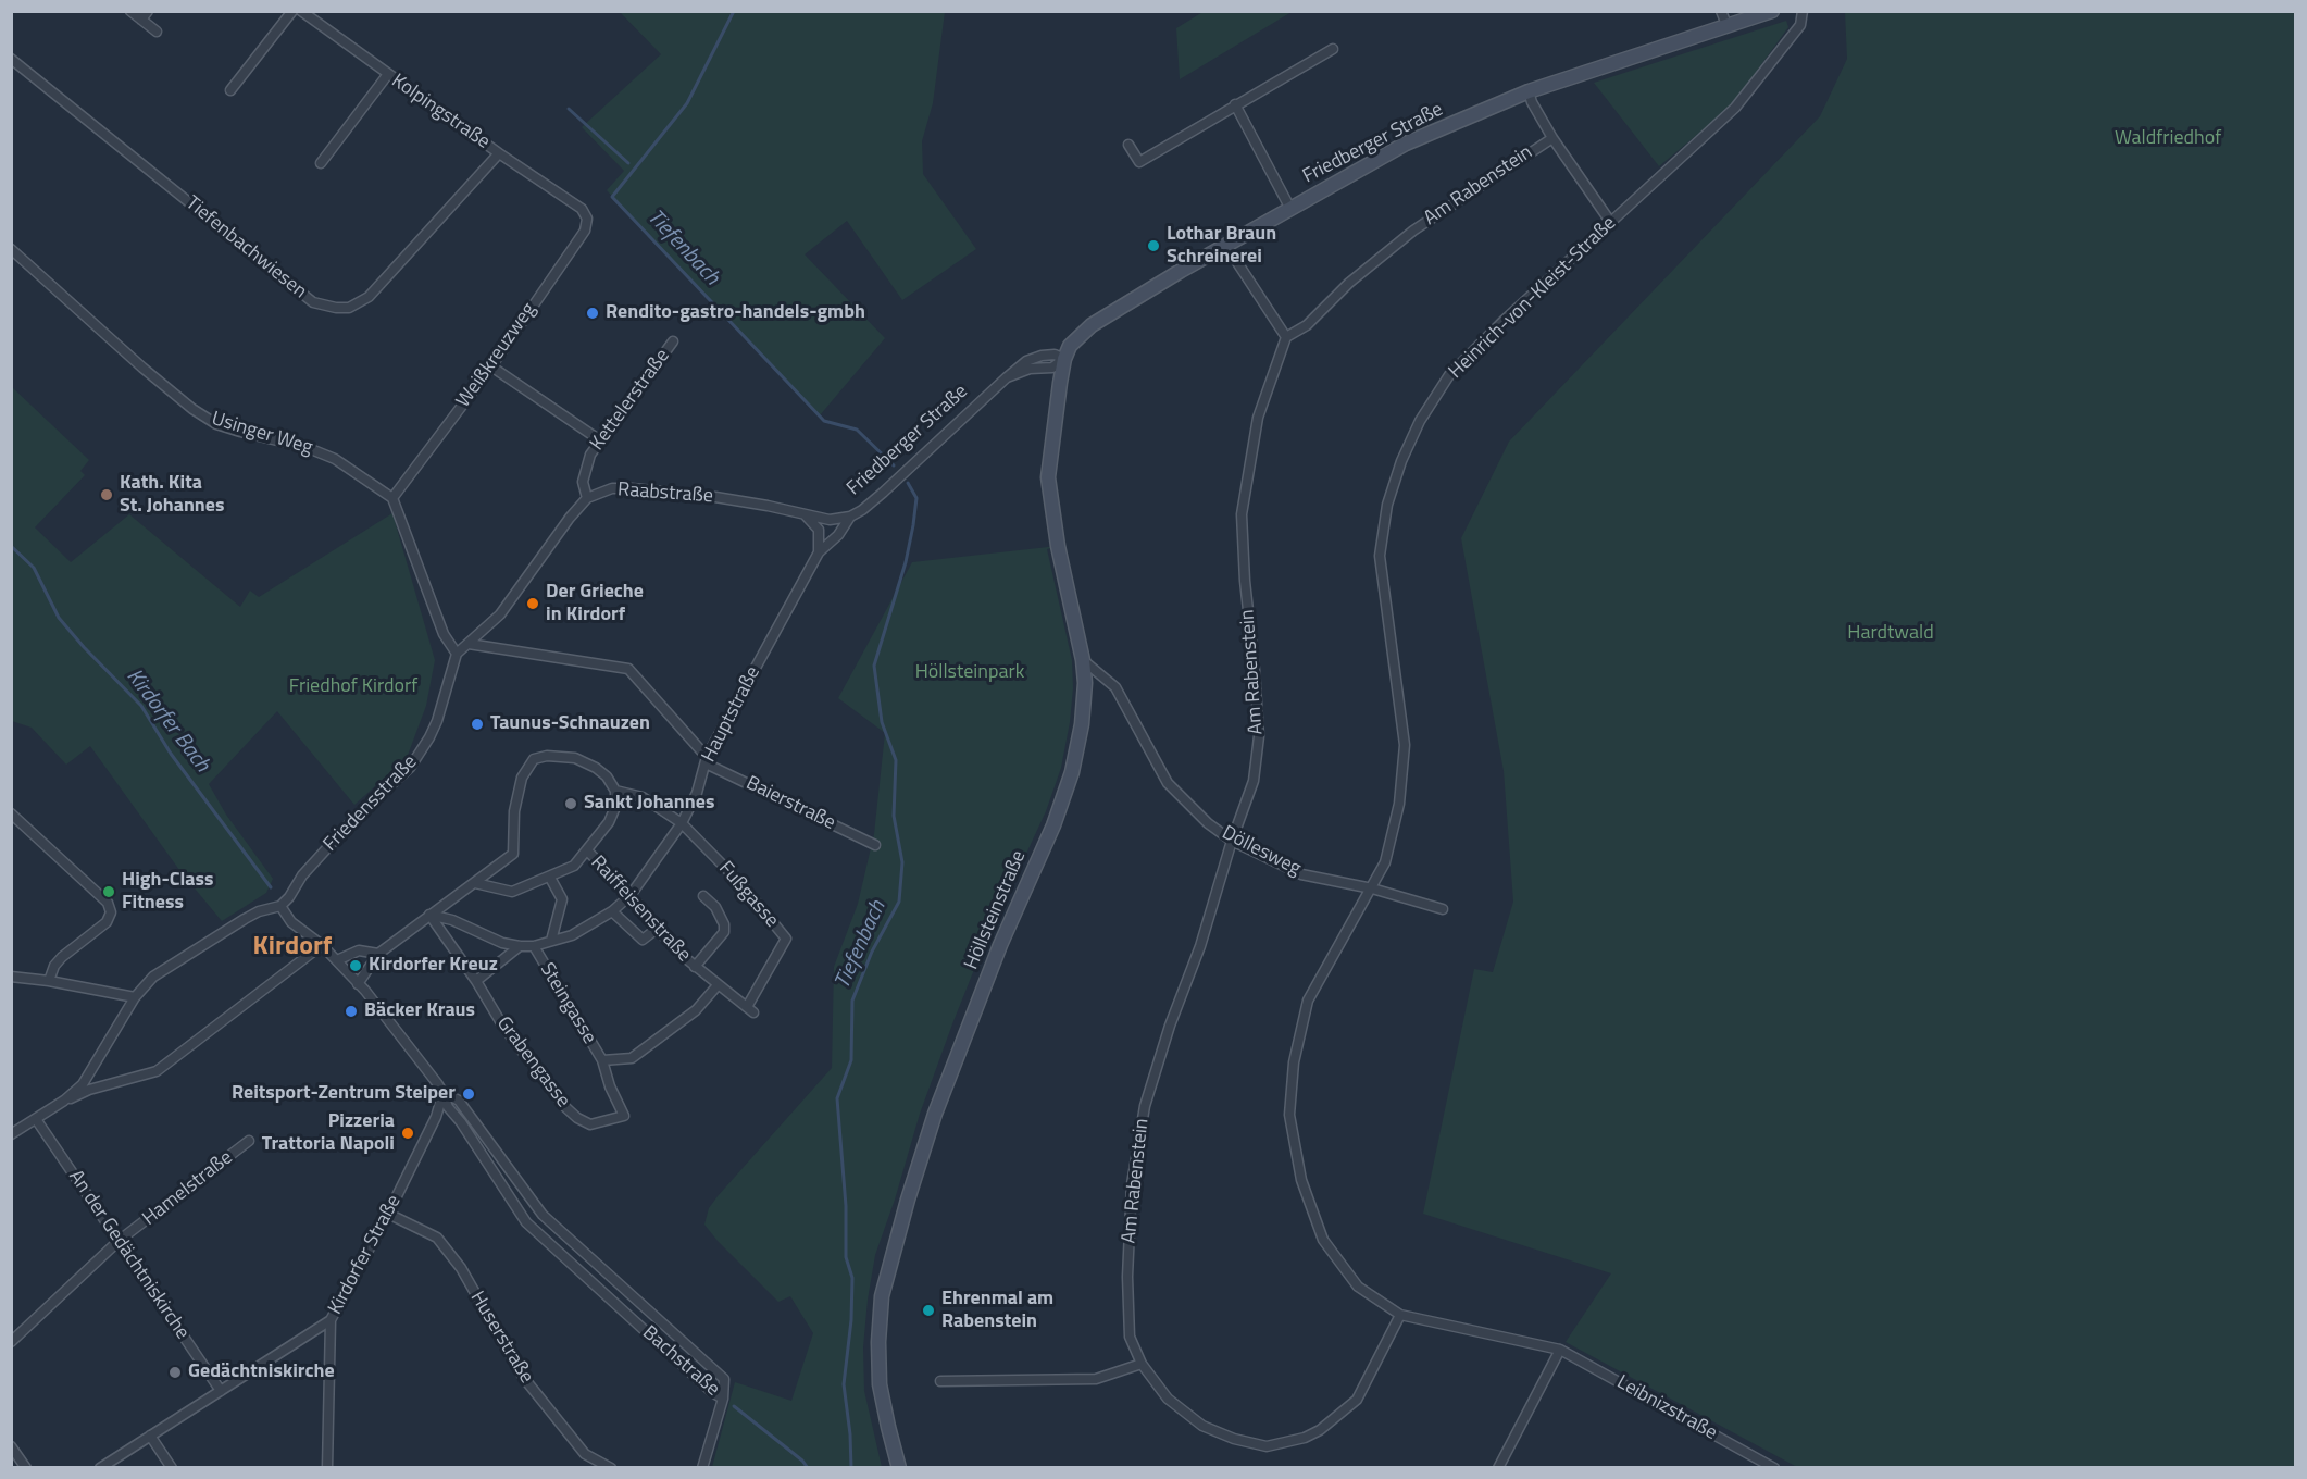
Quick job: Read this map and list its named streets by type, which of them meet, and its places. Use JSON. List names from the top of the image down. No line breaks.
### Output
{"streets":{"street":["Kolpingstraße","Friedberger Straße","Am Rabenstein","Tiefenbachwiesen","Heinrich-von-Kleist-Straße","Weißkreuzweg","Kettelerstraße","Usinger Weg","Raabstraße","Hauptstraße","Friedensstraße","Baierstraße","Döllesweg","Fußgasse","Raiffeisenstraße","Höllsteinstraße","Steingasse","Grabengasse","Hamelstraße","An der Gedächtniskirche","Kirdorfer Straße","Huserstraße","Bachstraße","Leibnizstraße"]},"crossings":[["Kolpingstraße","Tiefenbachwiesen"],["Kolpingstraße","Weißkreuzweg"],["Friedberger Straße","Raabstraße"],["Friedberger Straße","Hauptstraße"],["Friedberger Straße","Höllsteinstraße"],["Am Rabenstein","Heinrich-von-Kleist-Straße"],["Am Rabenstein","Döllesweg"],["Heinrich-von-Kleist-Straße","Döllesweg"],["Heinrich-von-Kleist-Straße","Leibnizstraße"],["Weißkreuzweg","Usinger Weg"],["Kettelerstraße","Raabstraße"],["Hauptstraße","Baierstraße"],["Hauptstraße","Fußgasse"],["Hauptstraße","Raiffeisenstraße"],["Hauptstraße","Steingasse"],["Hauptstraße","Grabengasse"],["Friedensstraße","Bachstraße"],["Döllesweg","Höllsteinstraße"],["Fußgasse","Raiffeisenstraße"],["Steingasse","Grabengasse"],["Hamelstraße","An der Gedächtniskirche"],["Kirdorfer Straße","Huserstraße"],["Kirdorfer Straße","Bachstraße"]],"districts":["Kirdorf"],"water":["Tiefenbach","Kirdorfer Bach"],"parks":["Waldfriedhof","Hardtwald","Höllsteinpark","Friedhof Kirdorf"],"places":["Lothar Braun Schreinerei","Rendito-gastro-handels-gmbh","Kath. Kita St. Johannes","Der Grieche in Kirdorf","Taunus-Schnauzen","Sankt Johannes","High-Class Fitness","Kirdorfer Kreuz","Bäcker Kraus","Reitsport-Zentrum Steiper","Pizzeria Trattoria Napoli","Ehrenmal am Rabenstein","Gedächtniskirche"]}
